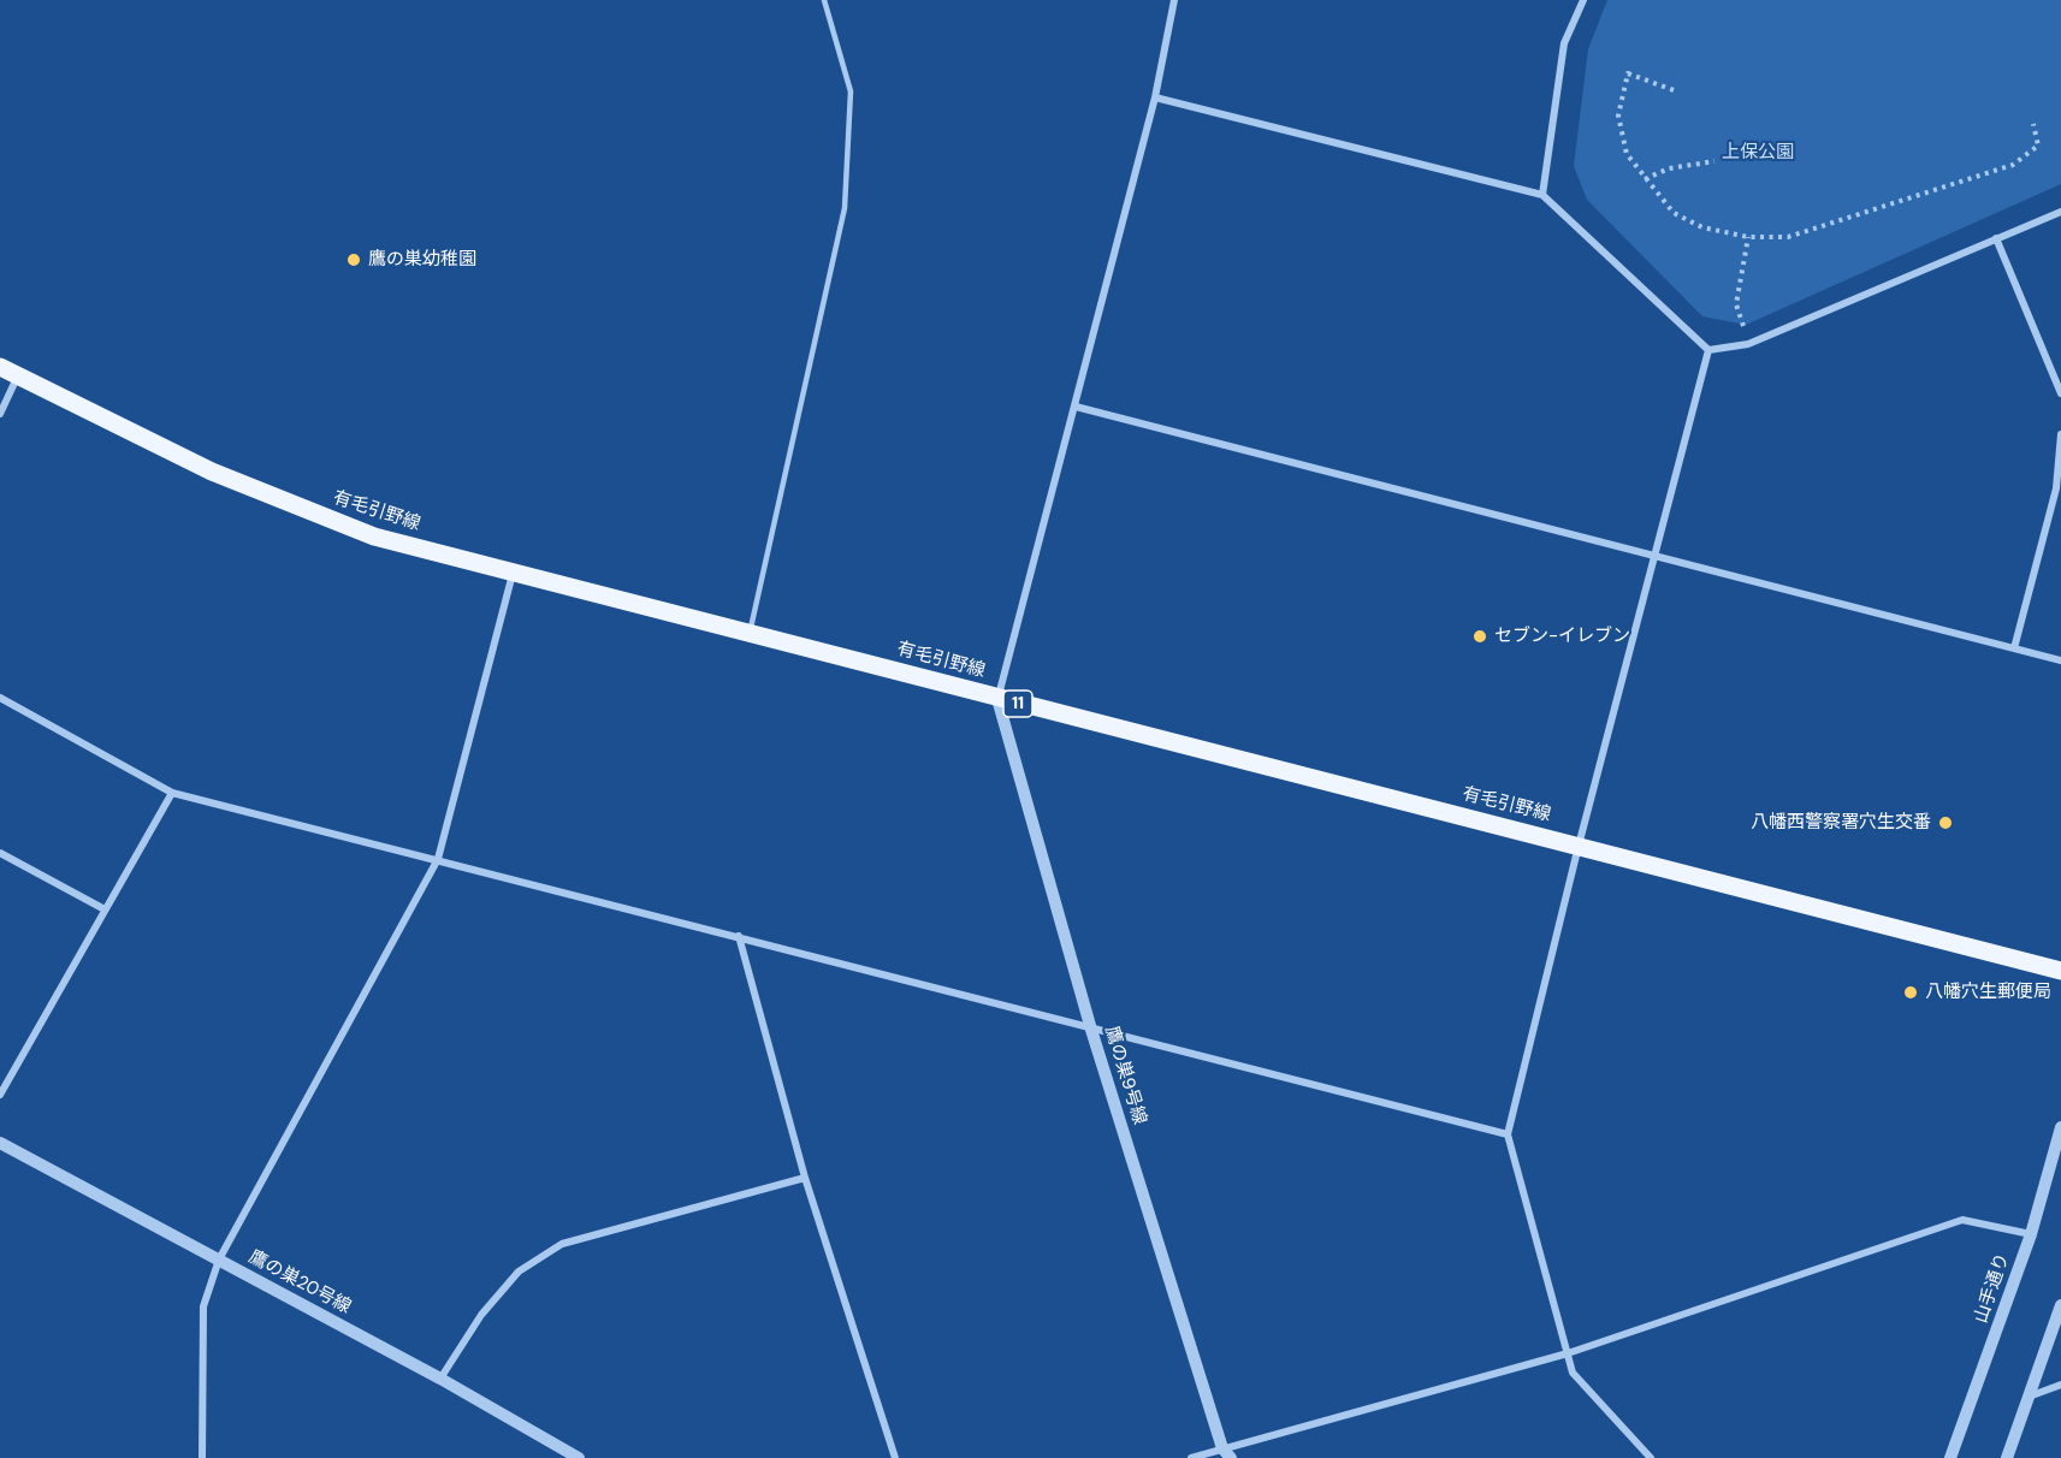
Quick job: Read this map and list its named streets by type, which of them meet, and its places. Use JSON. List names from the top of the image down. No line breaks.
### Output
{"streets":{"main road":["有毛引野線","11"],"street":["鷹の巣9号線","鷹の巣20号線","山手通り"]},"crossings":[["有毛引野線","鷹の巣9号線"]],"parks":["上保公園"],"places":["鷹の巣幼稚園","セブン-イレブン","八幡西警察署穴生交番","八幡穴生郵便局"]}
